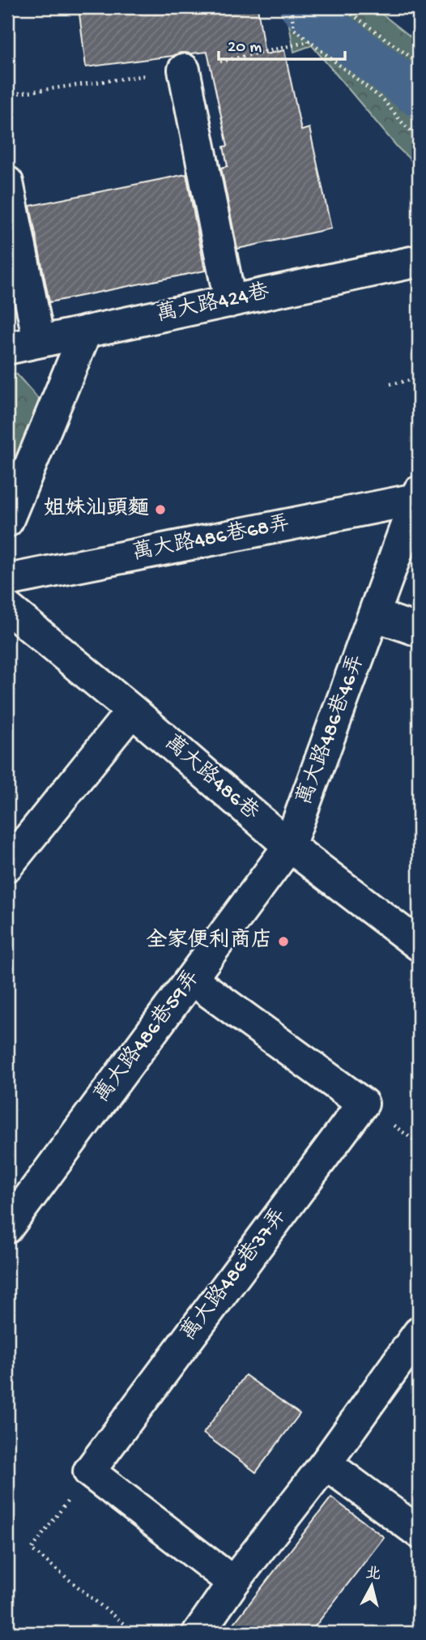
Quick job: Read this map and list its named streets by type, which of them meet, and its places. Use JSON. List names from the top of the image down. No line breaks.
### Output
{"streets":{"street":["萬大路424巷","萬大路486巷68弄","萬大路486巷46弄","萬大路486巷","萬大路486巷59弄","萬大路486巷37弄"]},"crossings":[["萬大路486巷68弄","萬大路486巷46弄"],["萬大路486巷46弄","萬大路486巷"],["萬大路486巷46弄","萬大路486巷59弄"],["萬大路486巷","萬大路486巷59弄"],["萬大路486巷59弄","萬大路486巷37弄"]],"places":["姐妹汕頭麵","全家便利商店"],"scale_bar":"20 m","north":"top"}
